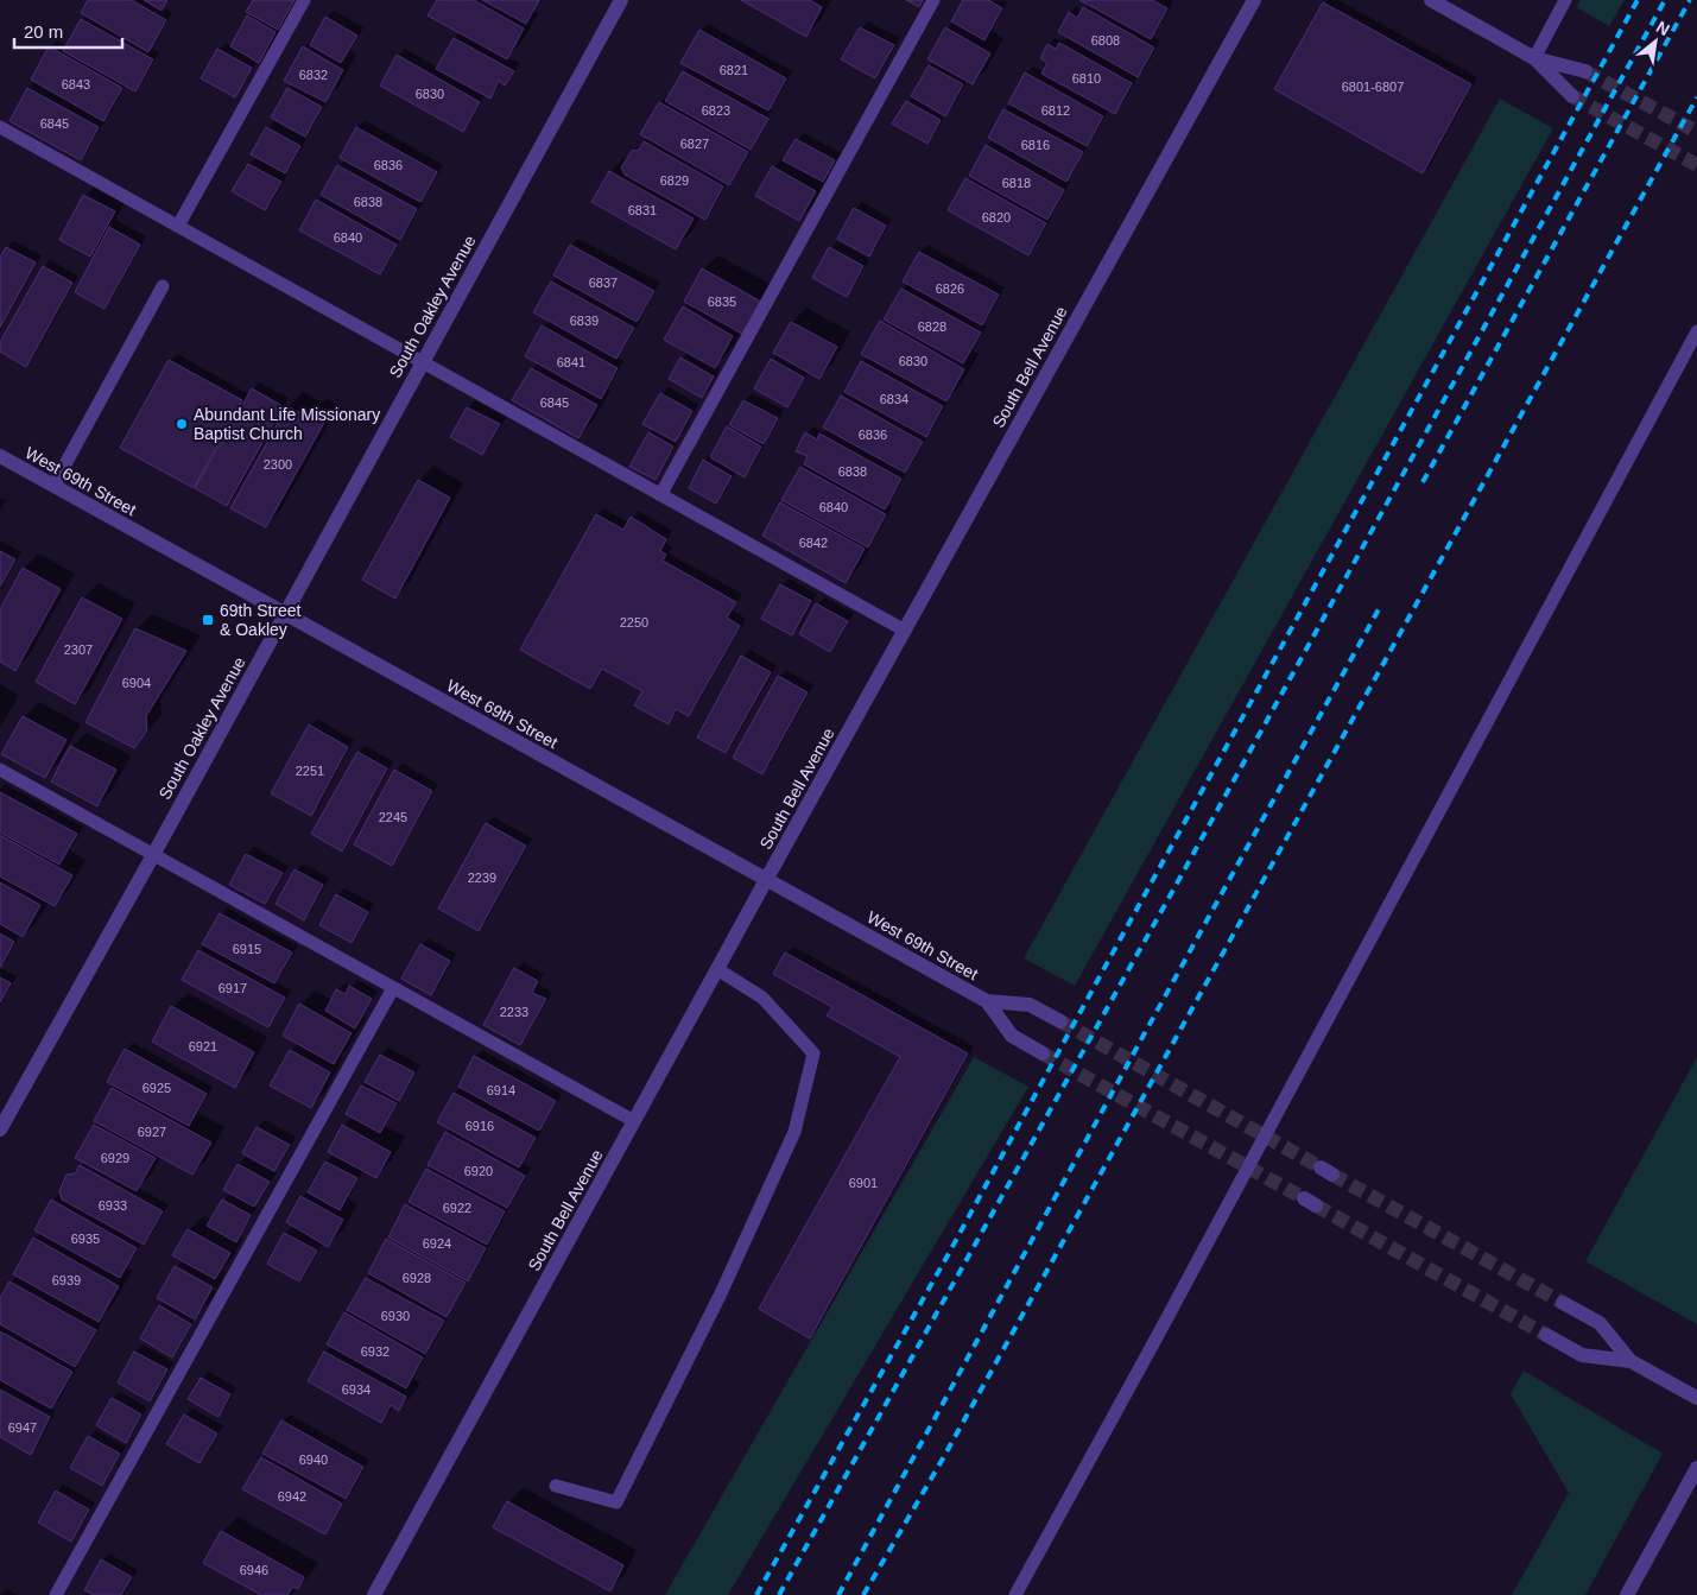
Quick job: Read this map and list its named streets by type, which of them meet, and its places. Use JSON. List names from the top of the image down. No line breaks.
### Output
{"streets":{"street":["South Oakley Avenue","South Bell Avenue","West 69th Street"]},"crossings":[["South Oakley Avenue","West 69th Street"],["South Bell Avenue","West 69th Street"]],"places":{"other":["Abundant Life Missionary Baptist Church"],"transit":["69th Street & Oakley"]},"house_numbers":["6808","6821","6832","6810","6843","6801-6807","6830","6823","6812","6845","6827","6816","6836","6829","6818","6838","6831","6820","6840","6837","6826","6835","6839","6828","6830","6841","6834","6845","6836","2300","6838","6840","6842","2250","2307","6904","2251","2245","2239","6915","6917","2233","6921","6925","6914","6916","6927","6929","6920","6901","6933","6922","6935","6924","6928","6939","6930","6932","6934","6947","6940","6942","6946"],"scale_bar":"20 m","north":"top right"}
